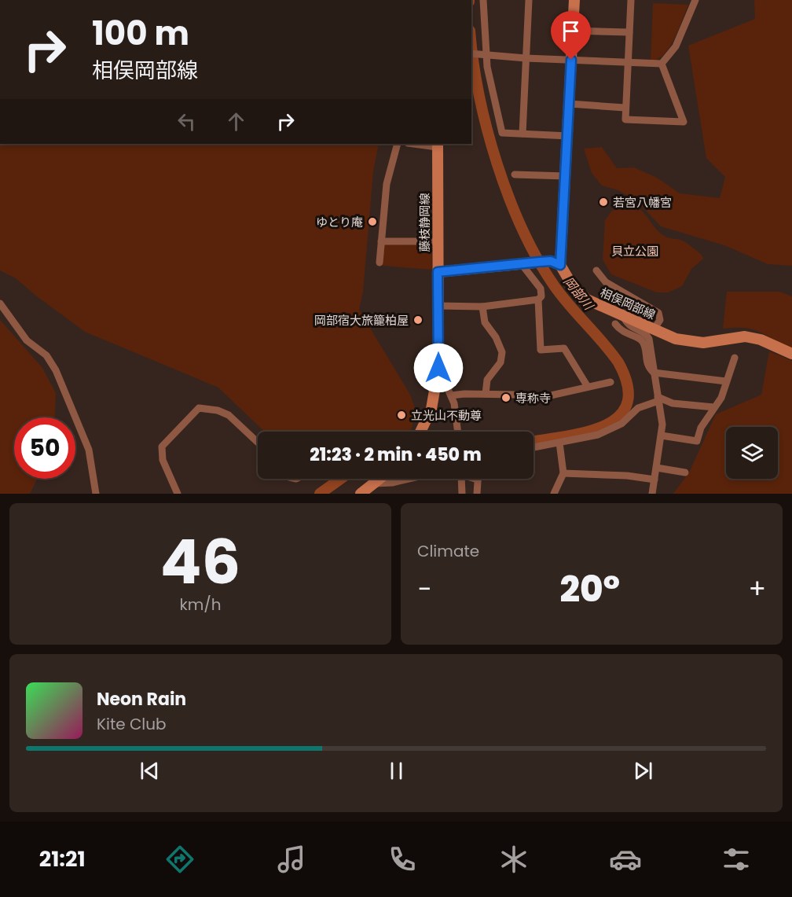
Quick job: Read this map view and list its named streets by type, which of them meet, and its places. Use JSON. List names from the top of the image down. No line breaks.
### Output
{"streets":{"main road":["藤枝静岡線","相俣岡部線"]},"water":["岡部川"],"parks":["貝立公園"],"places":["若宮八幡宮","ゆとり庵","岡部宿大旅籠柏屋","専称寺","立光山不動尊"],"page":{"turn":["100 m","相俣岡部線"],"limit":"50","trip":"21:23 · 2 min · 450 m","tile":[["46","km/h"],"Climate"],"heat":["−","20°","+"],"song":["Neon Rain","Kite Club"],"tabs":"21:21"}}
